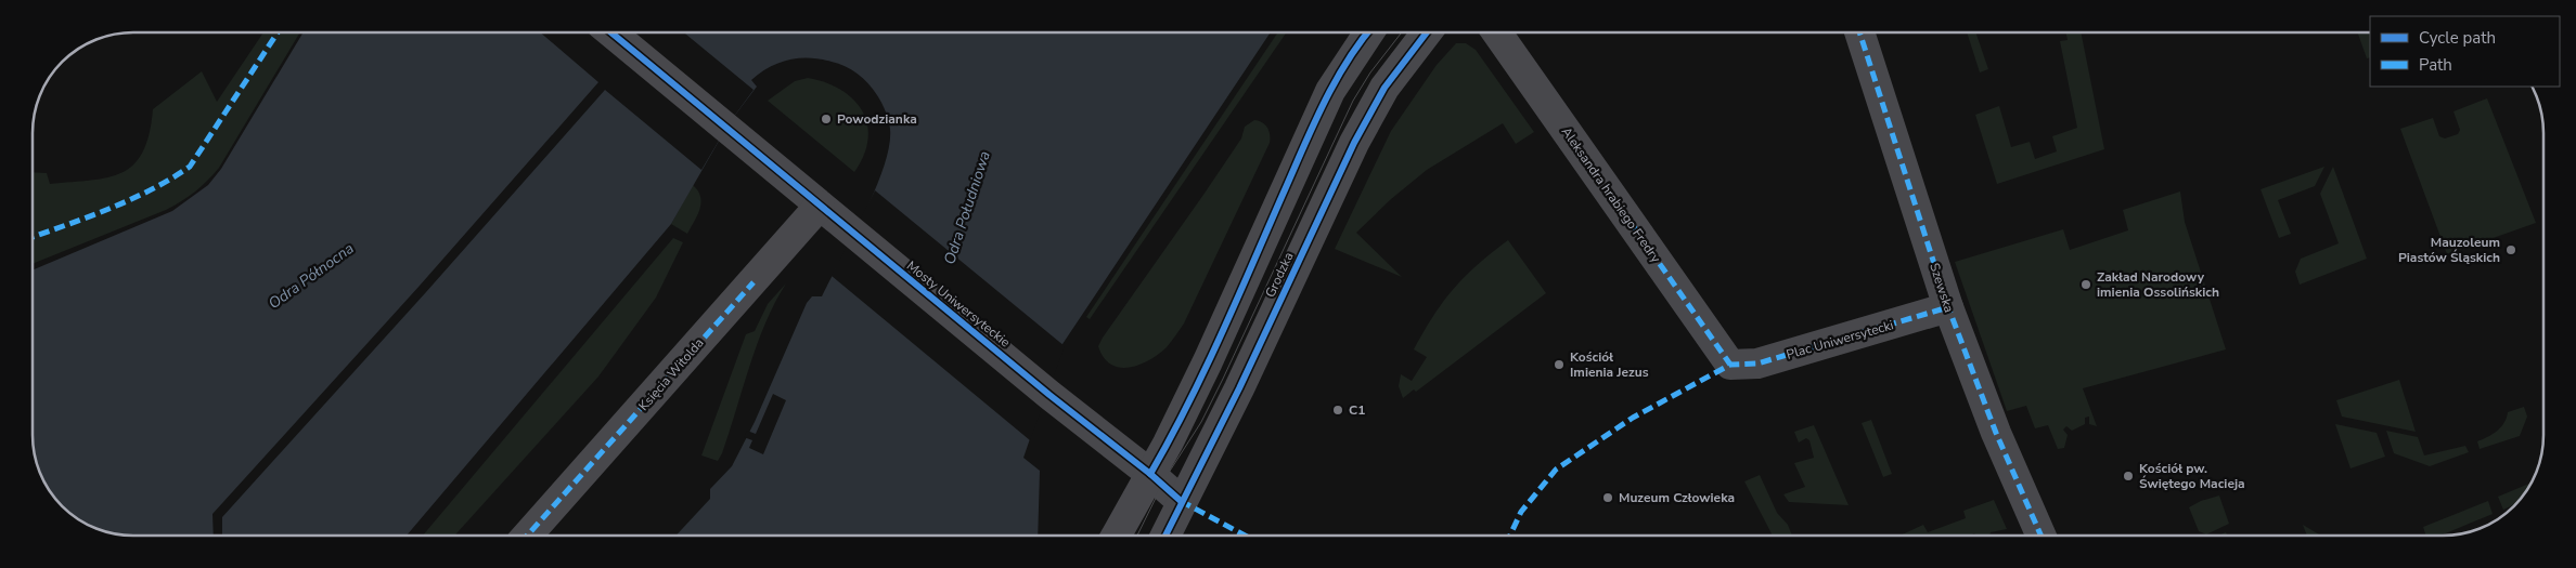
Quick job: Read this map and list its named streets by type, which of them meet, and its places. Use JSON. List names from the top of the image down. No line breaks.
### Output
{"streets":{"street":["Aleksandra hrabiego Fredry","Grodzka","Szewska","Mosty Uniwersyteckie","Plac Uniwersytecki","Księcia Witolda"]},"crossings":[["Aleksandra hrabiego Fredry","Plac Uniwersytecki"],["Grodzka","Mosty Uniwersyteckie"],["Szewska","Plac Uniwersytecki"],["Mosty Uniwersyteckie","Księcia Witolda"]],"water":["Odra Południowa","Odra Północna"],"places":["Powodzianka","Mauzoleum Piastów Śląskich","Zakład Narodowy imienia Ossolińskich","Kościół Imienia Jezus","C1","Kościół pw. Świętego Macieja","Muzeum Człowieka"],"legend":["Cycle path","Path"]}
